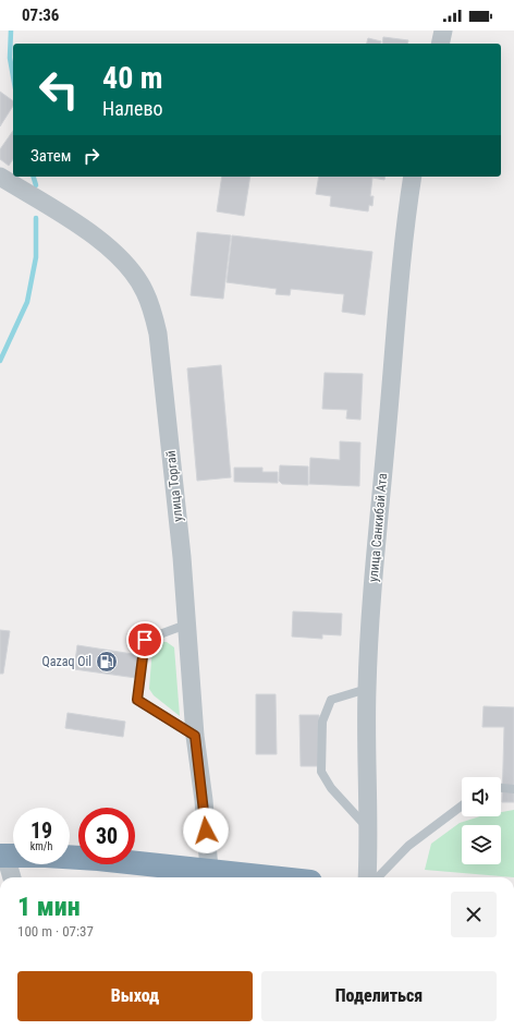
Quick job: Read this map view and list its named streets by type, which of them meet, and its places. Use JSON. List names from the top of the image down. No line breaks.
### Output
{"streets":{"street":["улица Торгай","улица Санкибай Ата"]},"places":{"fuel station":["Qazaq Oil"]},"page":{"status":"07:36","turn":["40 m","Налево"],"then":"Затем","speed":"19 km/h","limit":"30","heading":["1 мин","100 m · 07:37"],"buttons":["Выход","Поделиться"]}}
